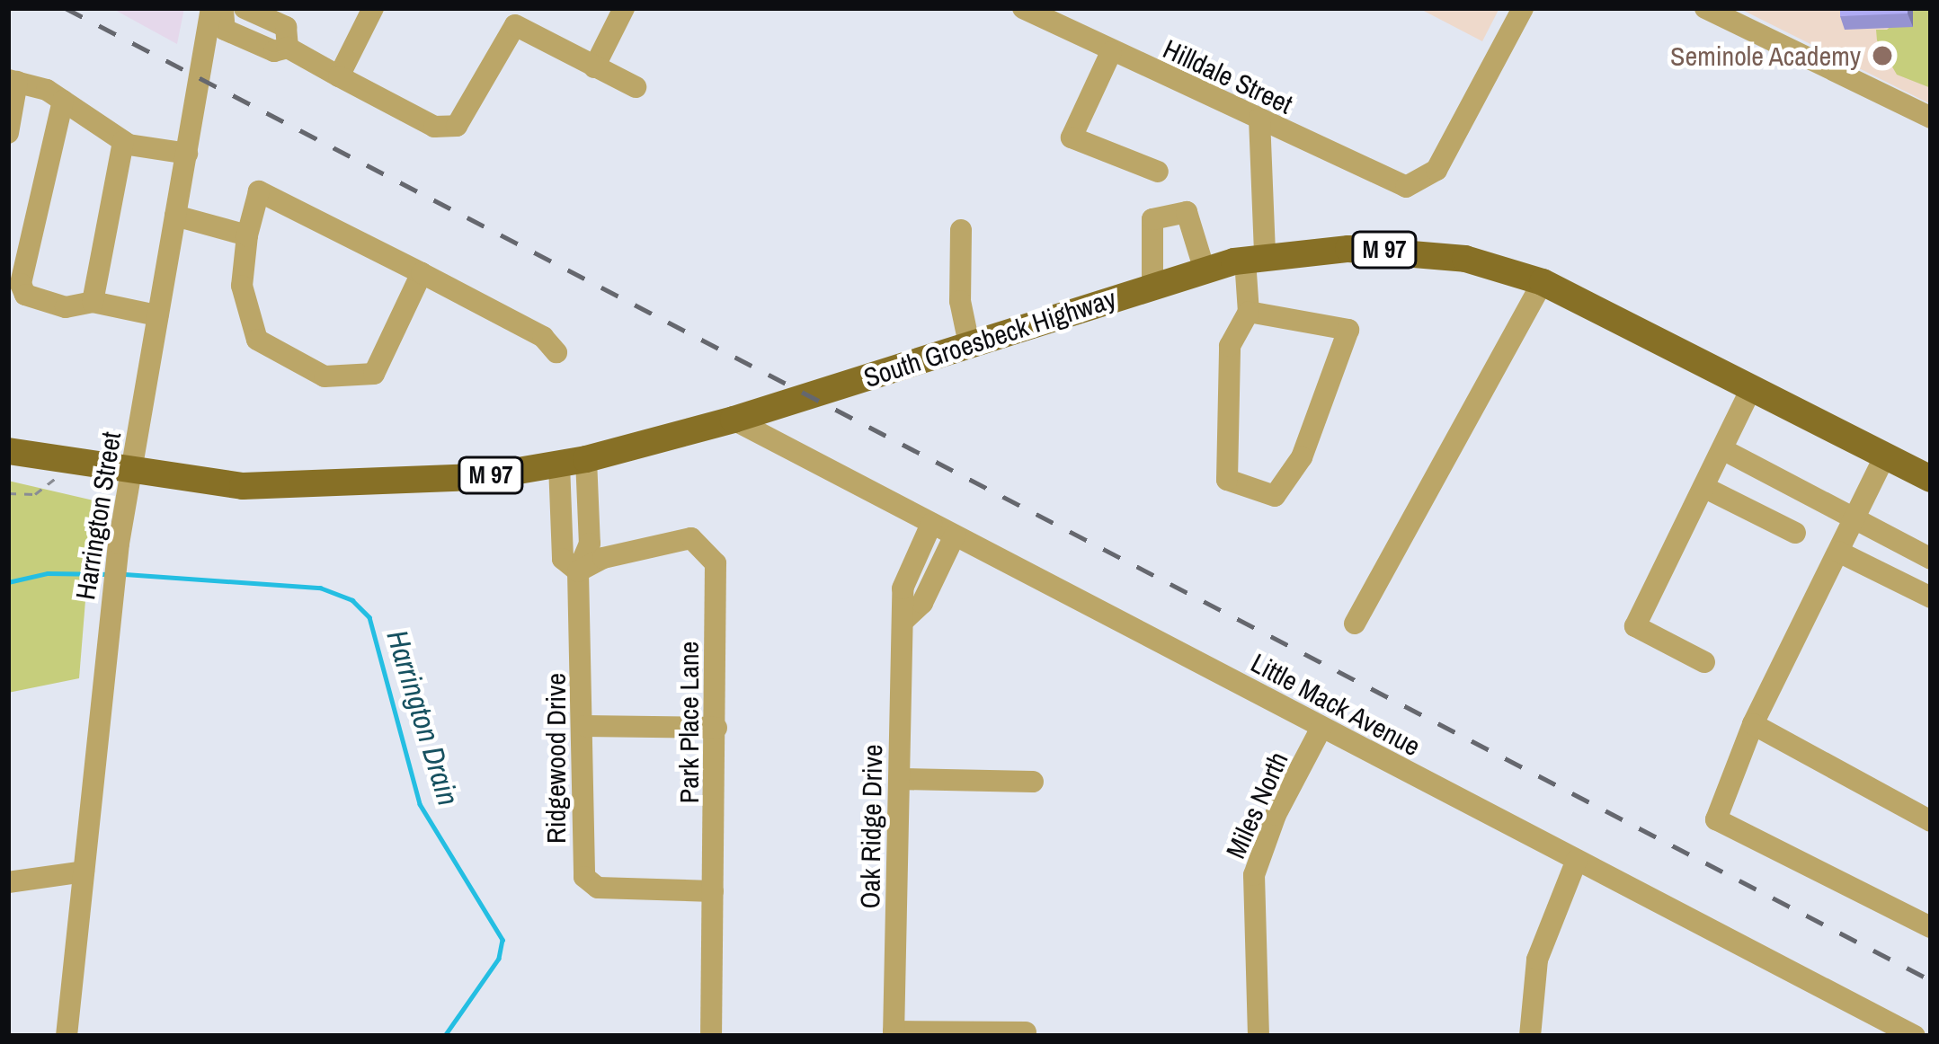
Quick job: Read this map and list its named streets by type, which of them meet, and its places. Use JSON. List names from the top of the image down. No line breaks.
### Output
{"streets":{"main road":["M 97","South Groesbeck Highway"],"street":["Hilldale Street","Harrington Street","Little Mack Avenue","Park Place Lane","Ridgewood Drive","Miles North","Oak Ridge Drive"]},"crossings":[["South Groesbeck Highway","Harrington Street"],["South Groesbeck Highway","Little Mack Avenue"],["South Groesbeck Highway","Ridgewood Drive"],["Little Mack Avenue","Miles North"],["Little Mack Avenue","Oak Ridge Drive"],["Park Place Lane","Ridgewood Drive"]],"water":["Harrington Drain"],"places":["Seminole Academy"]}
